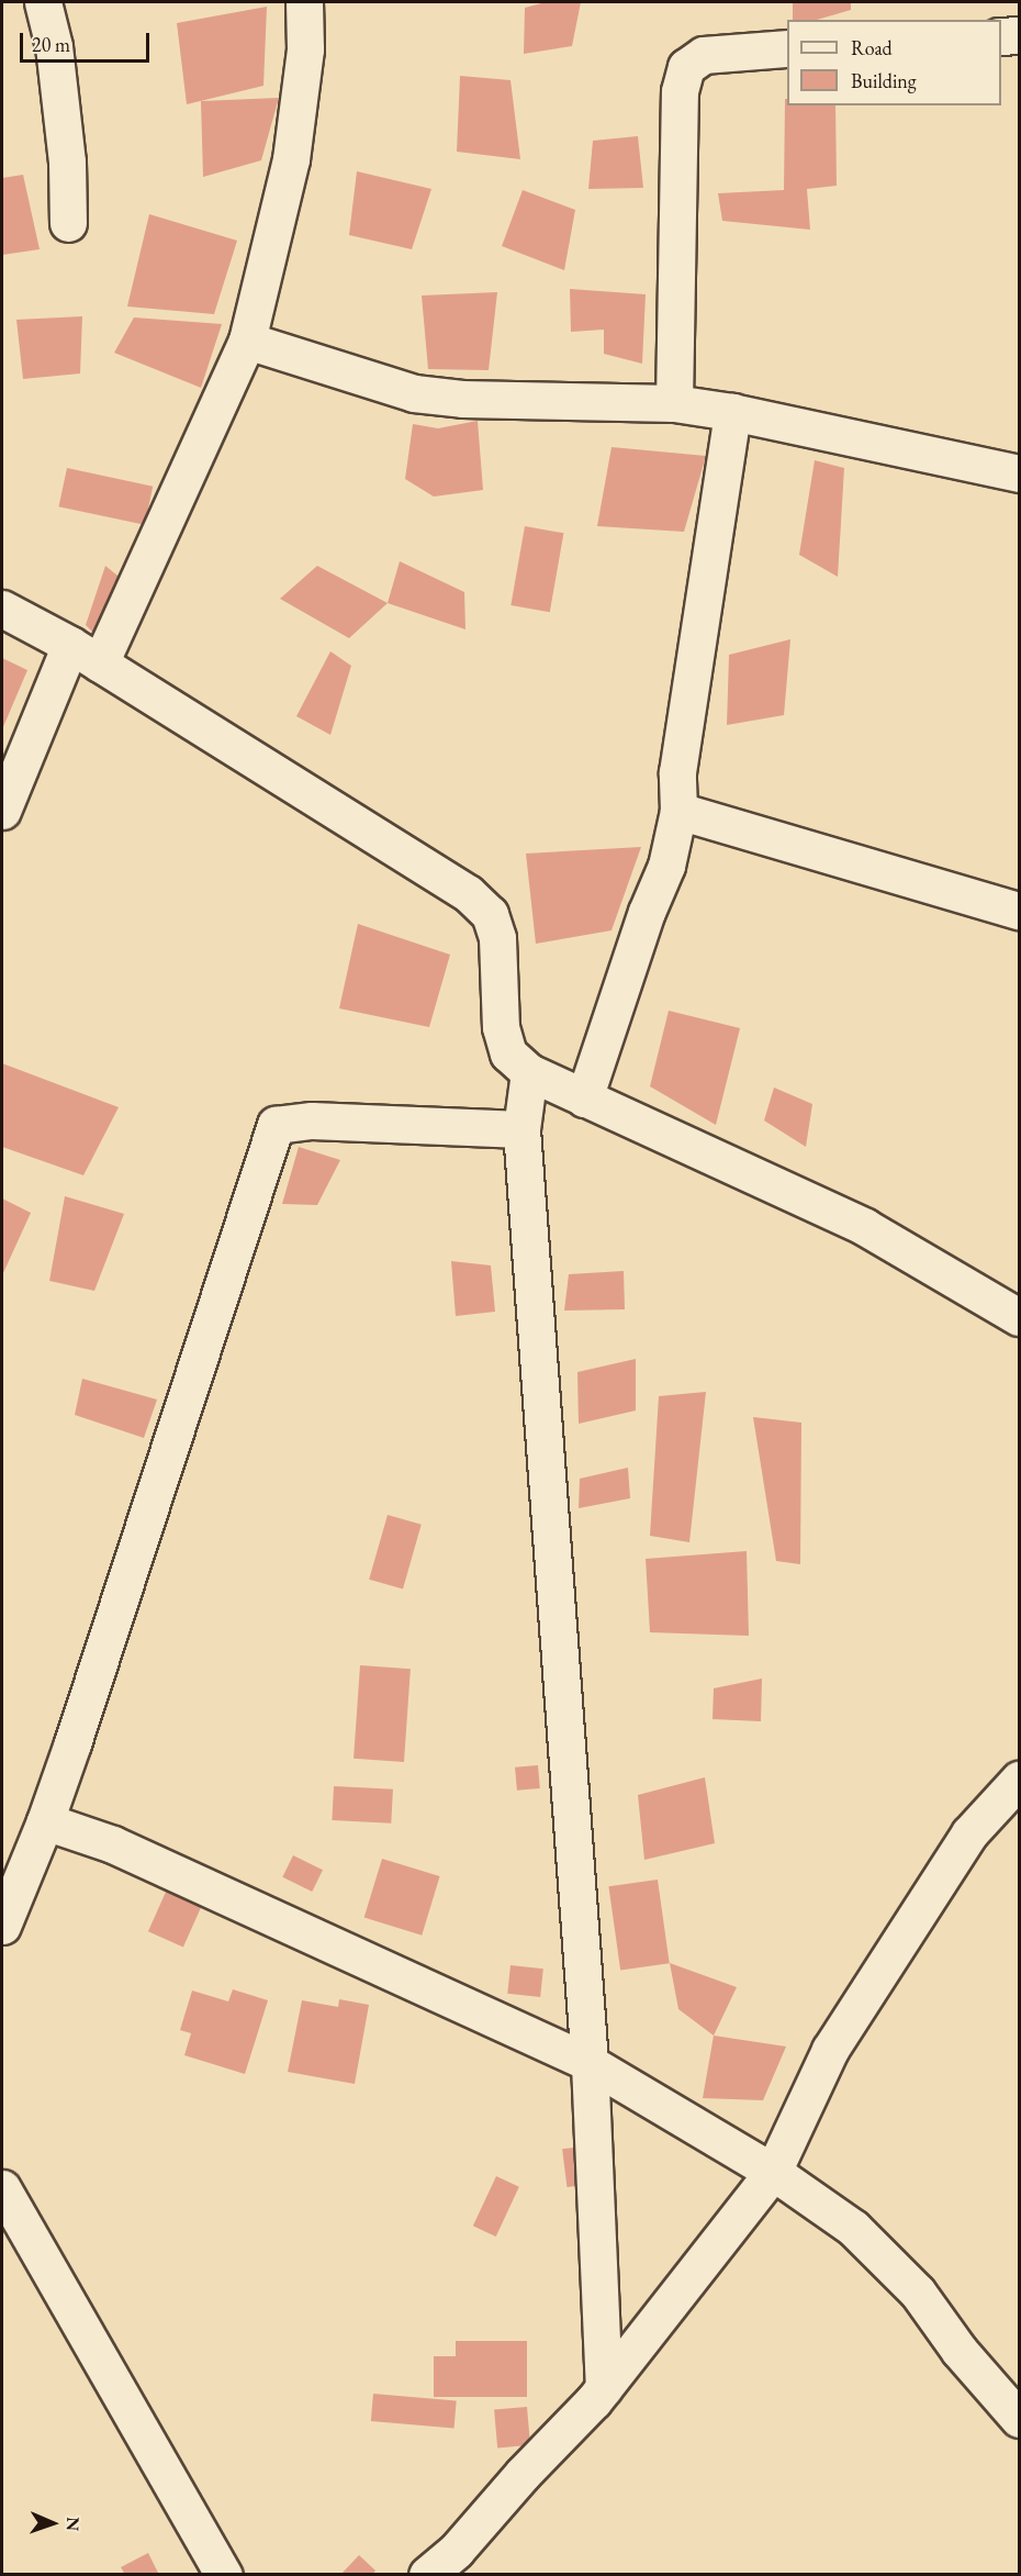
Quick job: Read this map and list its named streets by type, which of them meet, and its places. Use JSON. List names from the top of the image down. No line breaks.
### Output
{"legend":["Road","Building"],"scale_bar":"20 m","north":"right"}
